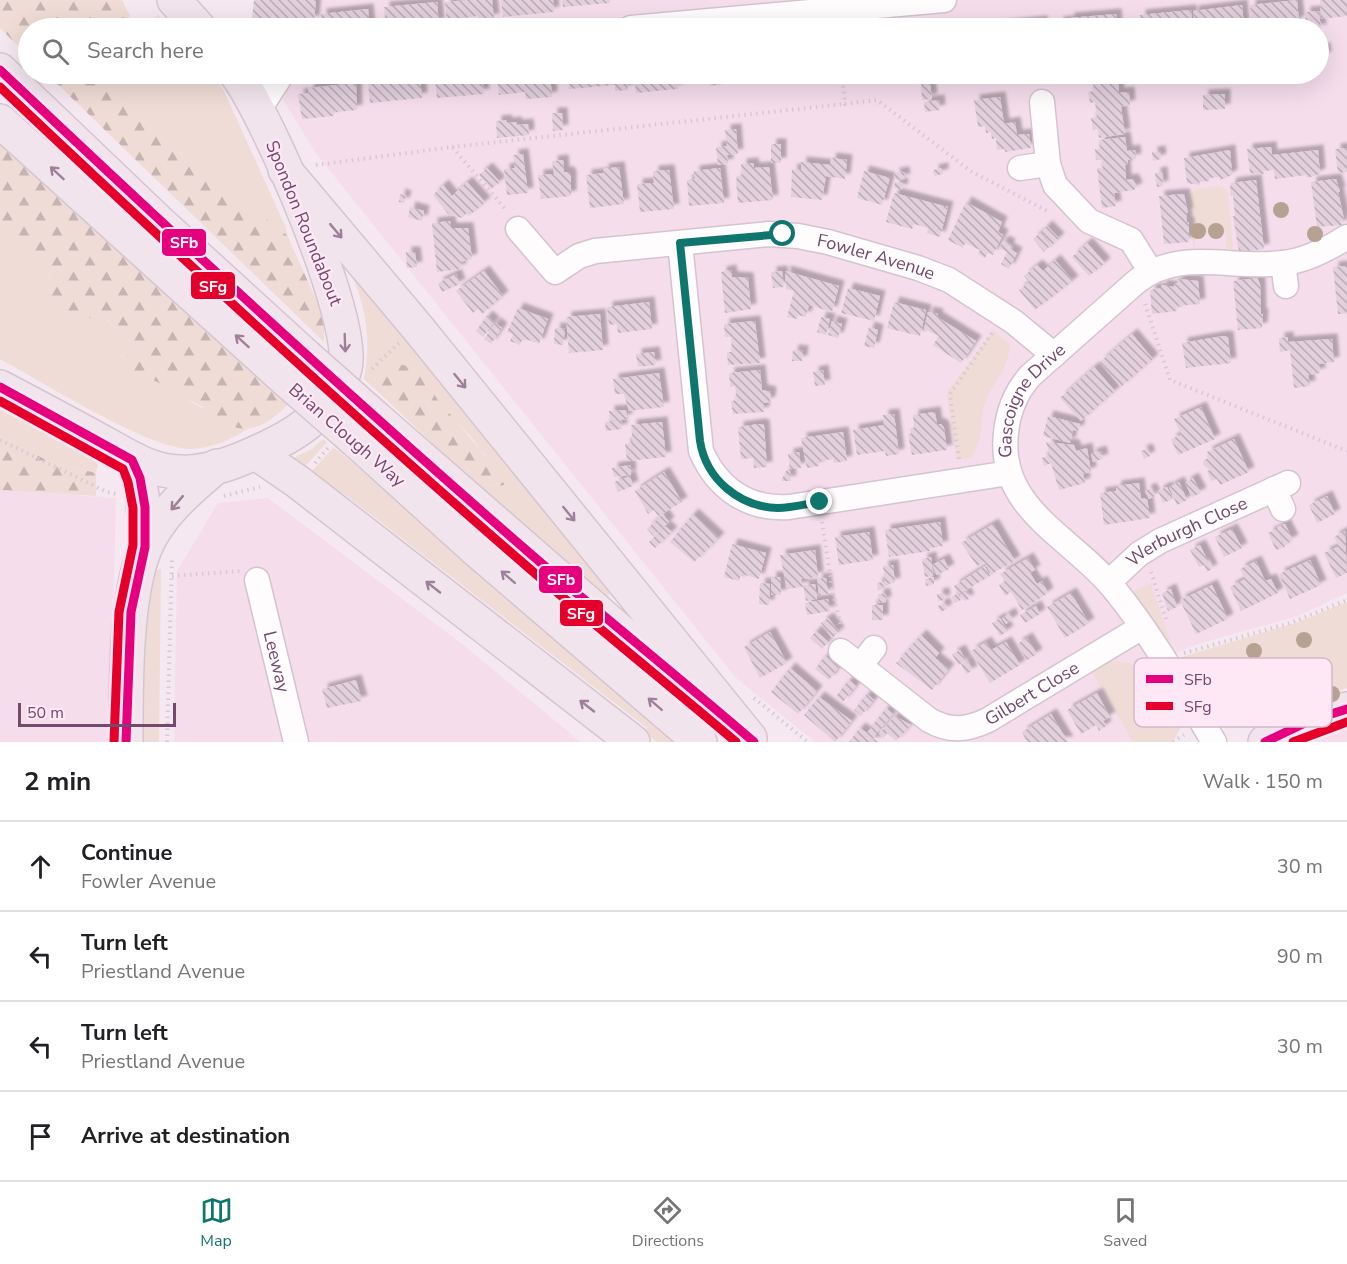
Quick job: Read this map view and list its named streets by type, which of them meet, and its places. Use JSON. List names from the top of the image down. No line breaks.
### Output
{"streets":{"highway":["Brian Clough Way"],"main road":["Spondon Roundabout"],"street":["Fowler Avenue","Gascoigne Drive","Werburgh Close","Leeway","Gilbert Close"]},"crossings":[["Fowler Avenue","Gascoigne Drive"],["Gascoigne Drive","Werburgh Close"],["Gascoigne Drive","Gilbert Close"]],"one_way":["Spondon Roundabout"],"lines":["transit line SFb","transit line SFg"],"legend":["SFb","SFg"],"scale_bar":"50 m","page":{"search":"Search here","scale":"50 m","heading":["2 min","Walk · 150 m"],"list":[["Continue","Fowler Avenue","30 m"],["Turn left","Priestland Avenue","90 m"],["Turn left","Priestland Avenue","30 m"],"Arrive at destination"],"nav":["Map","Directions","Saved"]}}
